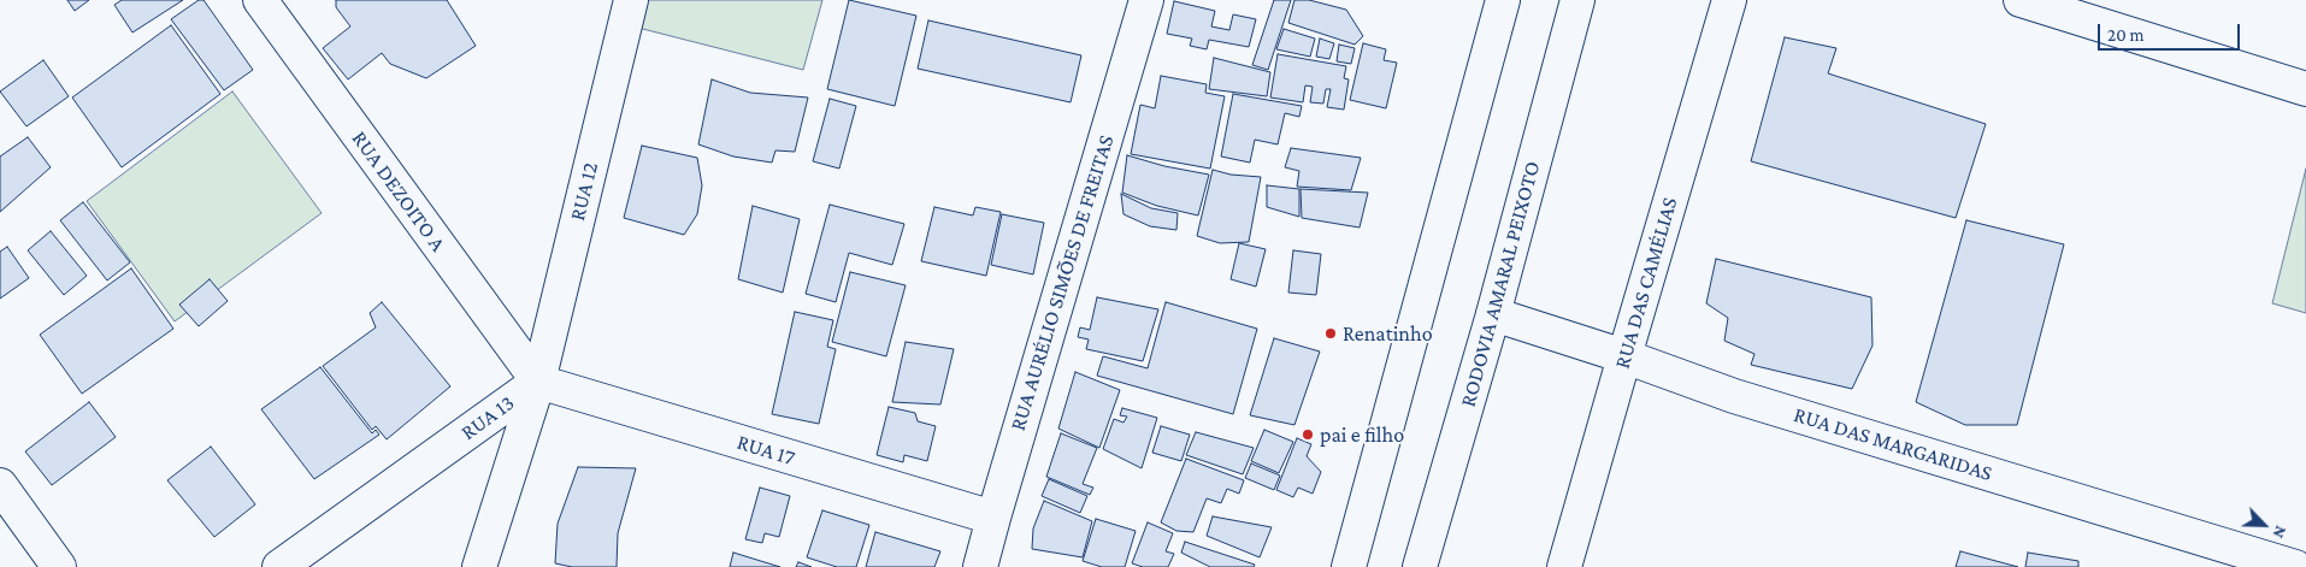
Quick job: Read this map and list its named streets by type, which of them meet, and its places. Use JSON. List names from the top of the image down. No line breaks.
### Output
{"streets":{"main road":["RUA DEZOITO A","RUA 12","RUA AURÉLIO SIMÕES DE FREITAS","RUA DAS CAMÉLIAS","RODOVIA AMARAL PEIXOTO","RUA 13","RUA DAS MARGARIDAS","RUA 17"]},"crossings":[["RUA DEZOITO A","RUA 12"],["RUA DEZOITO A","RUA 13"],["RUA DEZOITO A","RUA 17"],["RUA 12","RUA 13"],["RUA 12","RUA 17"],["RUA AURÉLIO SIMÕES DE FREITAS","RUA 17"],["RUA DAS CAMÉLIAS","RUA DAS MARGARIDAS"],["RODOVIA AMARAL PEIXOTO","RUA DAS MARGARIDAS"],["RUA 13","RUA 17"]],"places":["Renatinho","pai e filho"],"scale_bar":"20 m","north":"bottom right"}
